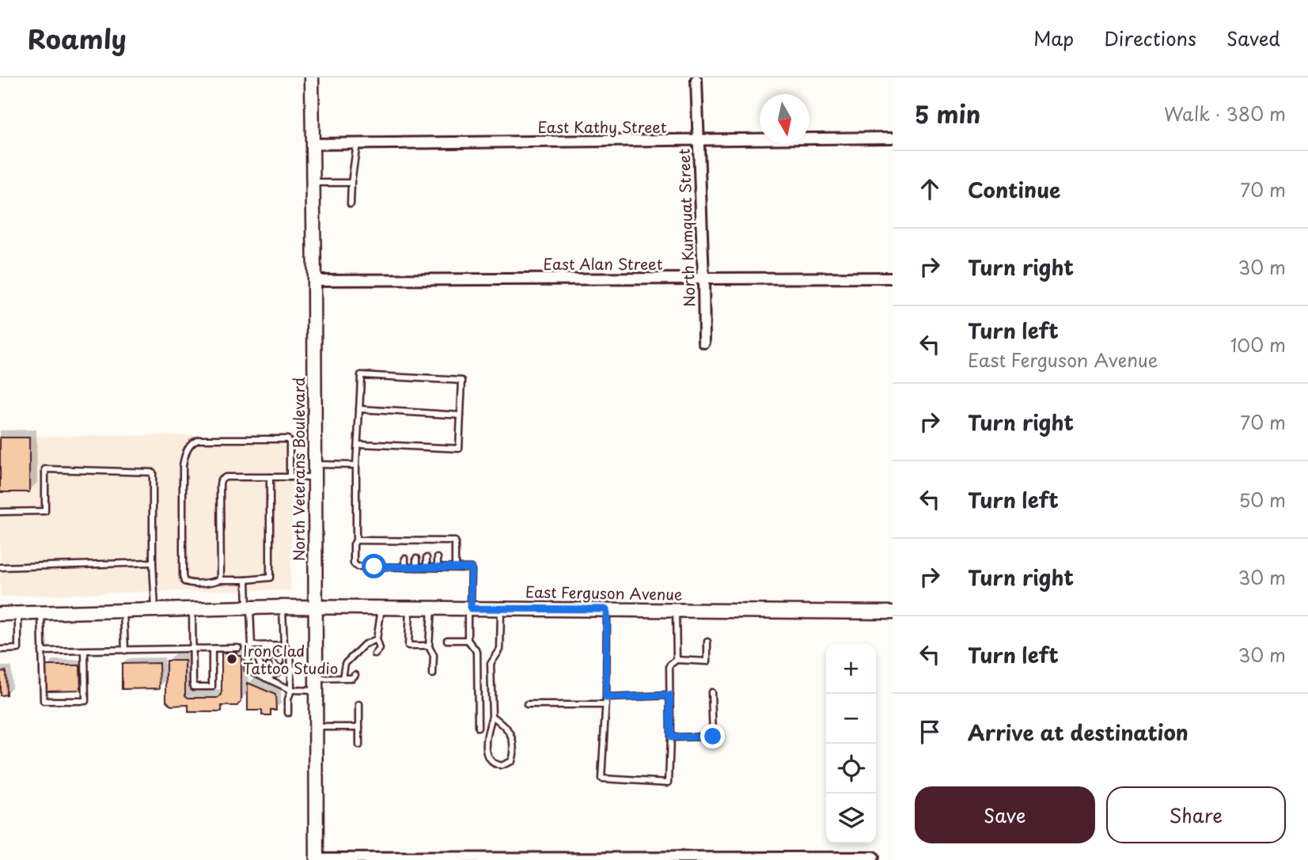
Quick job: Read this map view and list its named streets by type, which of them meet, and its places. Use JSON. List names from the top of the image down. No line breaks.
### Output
{"streets":{"main road":["North Veterans Boulevard","East Ferguson Avenue"],"street":["East Kathy Street","North Kumquat Street","East Alan Street"]},"crossings":[["East Kathy Street","North Kumquat Street"],["East Kathy Street","North Veterans Boulevard"],["North Kumquat Street","East Alan Street"],["East Alan Street","North Veterans Boulevard"],["North Veterans Boulevard","East Ferguson Avenue"]],"places":["IronClad Tattoo Studio"],"north":"bottom","page":{"header":"Roamly","nav":["Map","Directions","Saved"],"heading":["5 min","Walk · 380 m"],"list":[["Continue","70 m"],["Turn right","30 m"],["Turn left","East Ferguson Avenue","100 m"],["Turn right","70 m"],["Turn left","50 m"],["Turn right","30 m"],["Turn left","30 m"],"Arrive at destination"],"map_buttons":["+","−"],"buttons":["Save","Share"]}}
